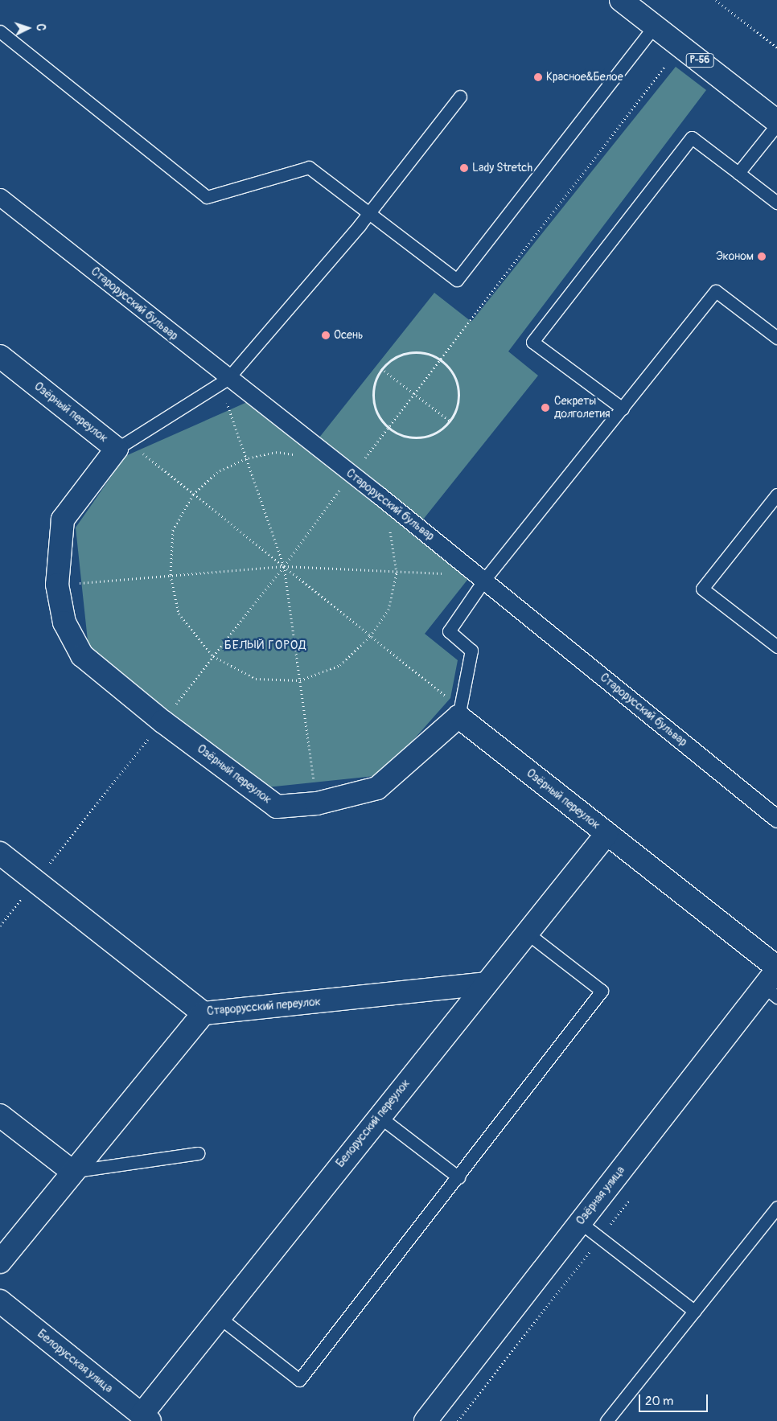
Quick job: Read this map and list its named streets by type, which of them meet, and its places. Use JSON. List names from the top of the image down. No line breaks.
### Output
{"streets":{"street":["Р-56","Старорусский бульвар","Озёрный переулок","Старорусский переулок","Белорусский переулок","Озёрная улица","Белорусская улица"]},"crossings":[["Озёрный переулок","Белорусский переулок"],["Старорусский переулок","Белорусский переулок"],["Белорусский переулок","Белорусская улица"]],"districts":["БЕЛЫЙ ГОРОД"],"places":["Красное&Белое","Lady Stretch","Эконом","Осень","Секреты долголетия"],"scale_bar":"20 m","north":"right"}
